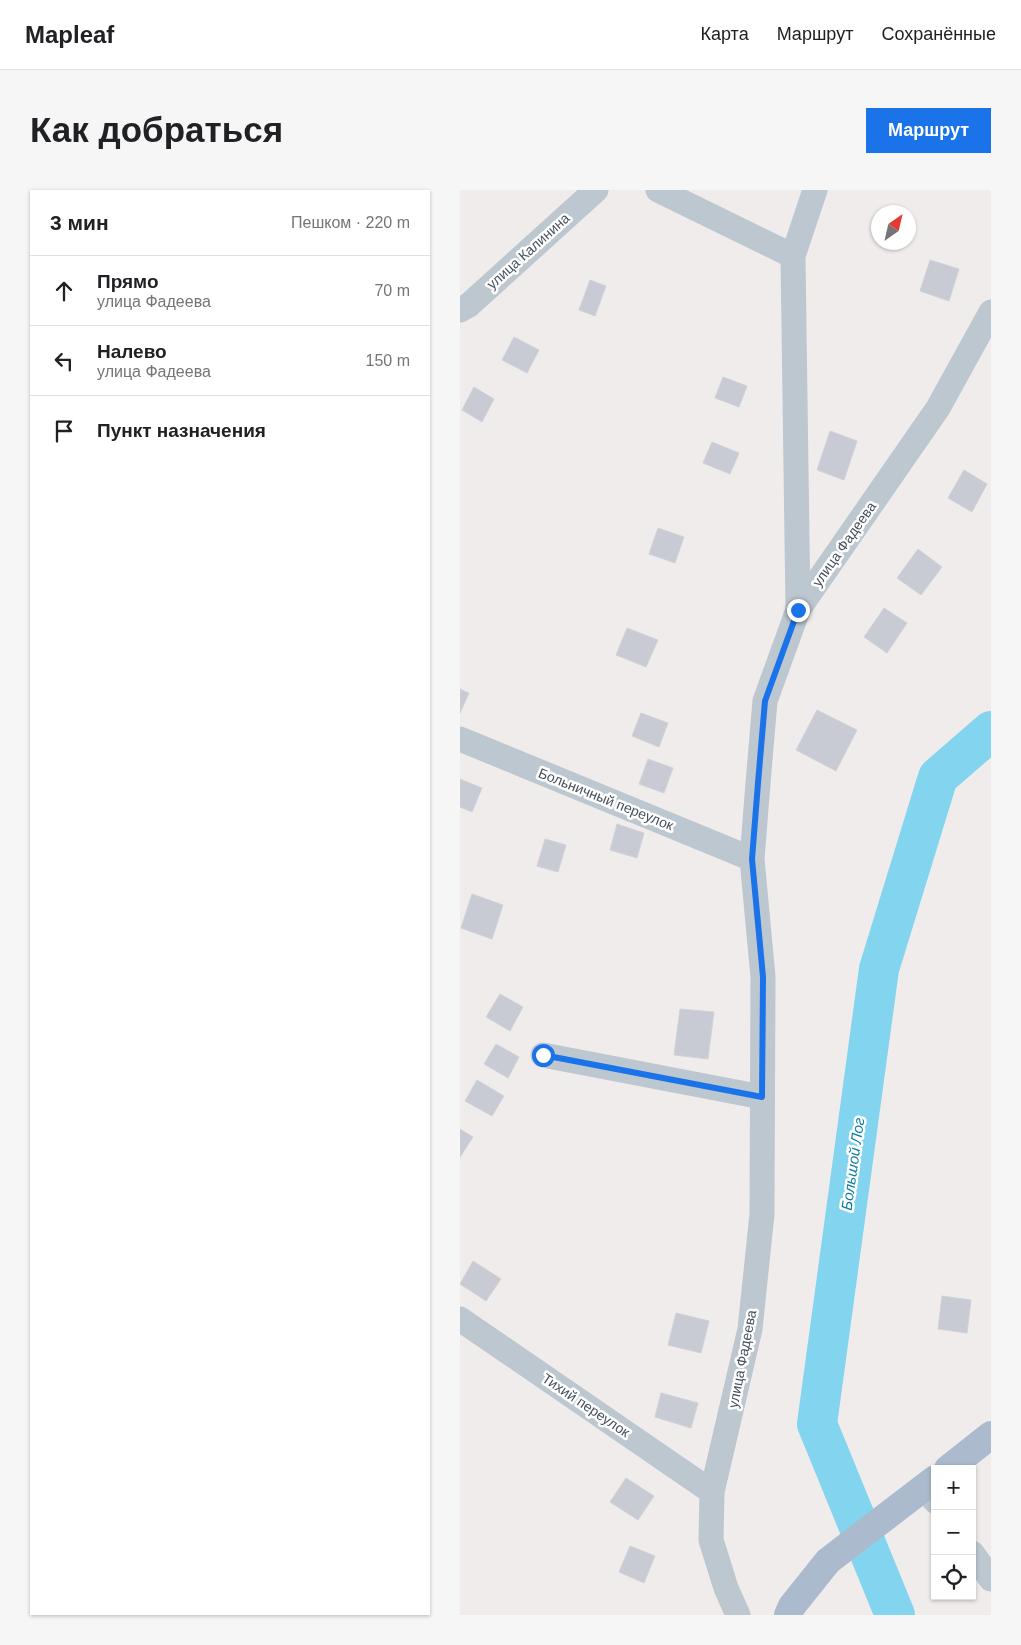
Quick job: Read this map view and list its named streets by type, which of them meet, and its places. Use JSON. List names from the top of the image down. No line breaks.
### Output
{"streets":{"street":["улица Калинина","улица Фадеева","Больничный переулок","Тихий переулок"]},"crossings":[["улица Фадеева","Больничный переулок"],["улица Фадеева","Тихий переулок"]],"water":["Большой Лог"],"north":"top right","page":{"header":"Mapleaf","nav":["Карта","Маршрут","Сохранённые"],"buttons":"Маршрут","title":"Как добраться","heading":["3 мин","Пешком · 220 m"],"list":[["Прямо","улица Фадеева","70 m"],["Налево","улица Фадеева","150 m"],"Пункт назначения"],"map_buttons":["+","−"]}}
